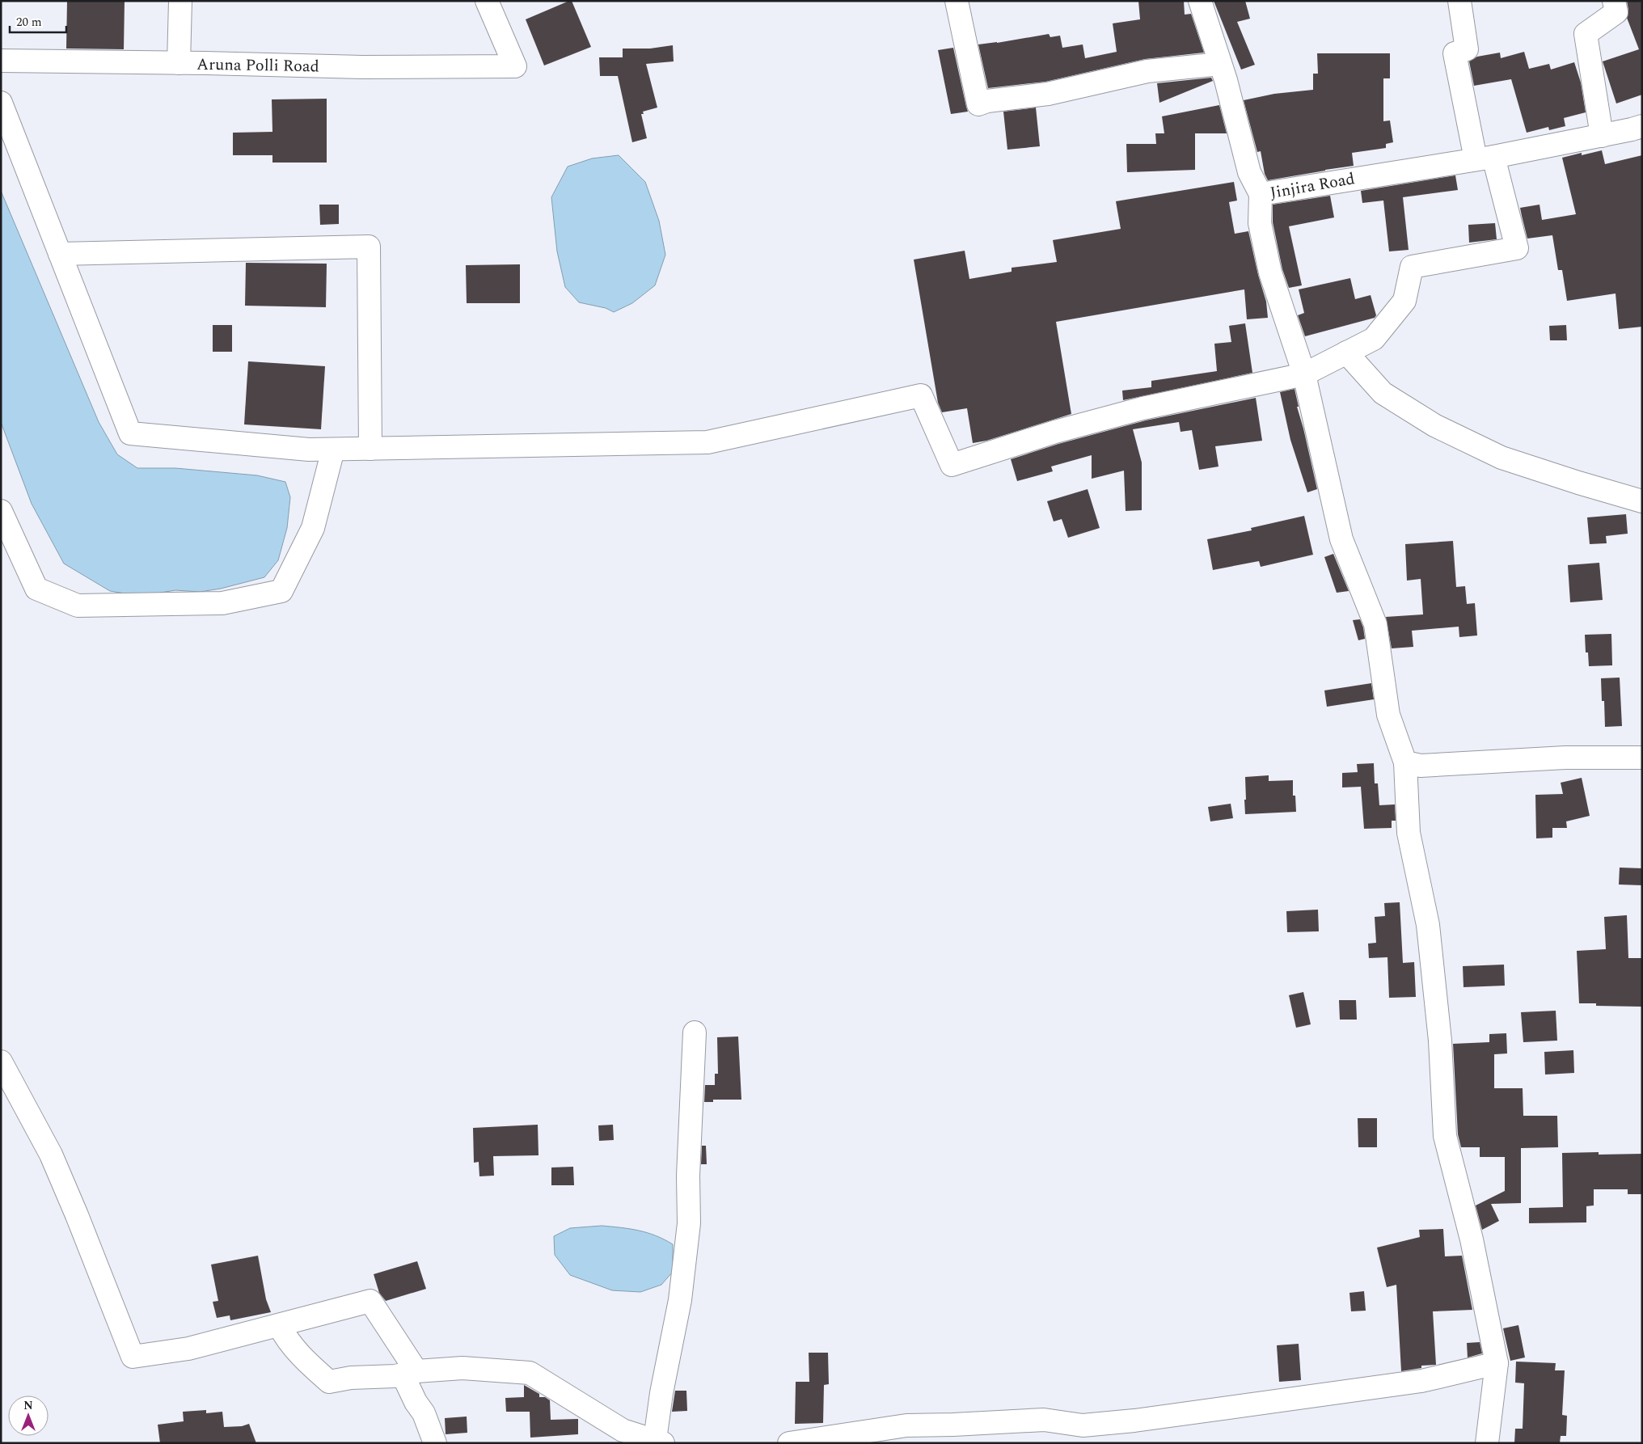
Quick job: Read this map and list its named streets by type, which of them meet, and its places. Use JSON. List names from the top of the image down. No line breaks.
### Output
{"streets":{"street":["Aruna Polli Road","Jinjira Road"]},"scale_bar":"20 m","north":"top"}
